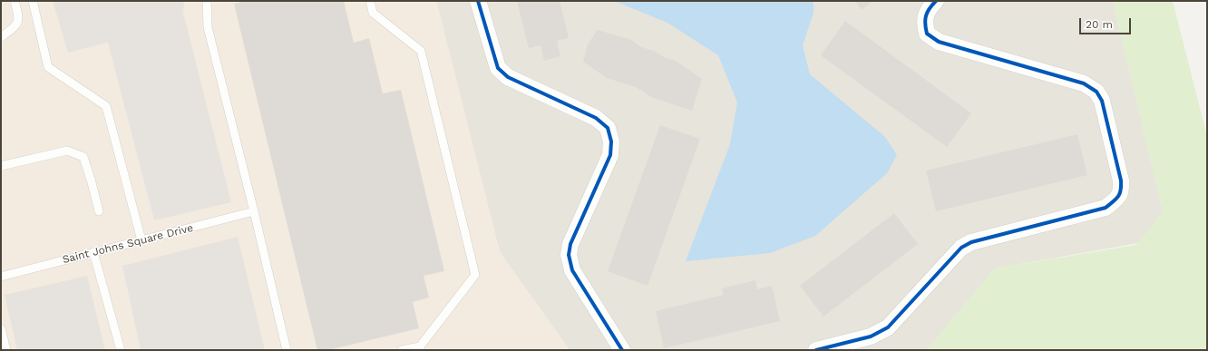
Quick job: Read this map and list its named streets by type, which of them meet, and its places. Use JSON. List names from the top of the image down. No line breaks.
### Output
{"streets":{"lane":["Saint Johns Square Drive"]},"scale_bar":"20 m"}
